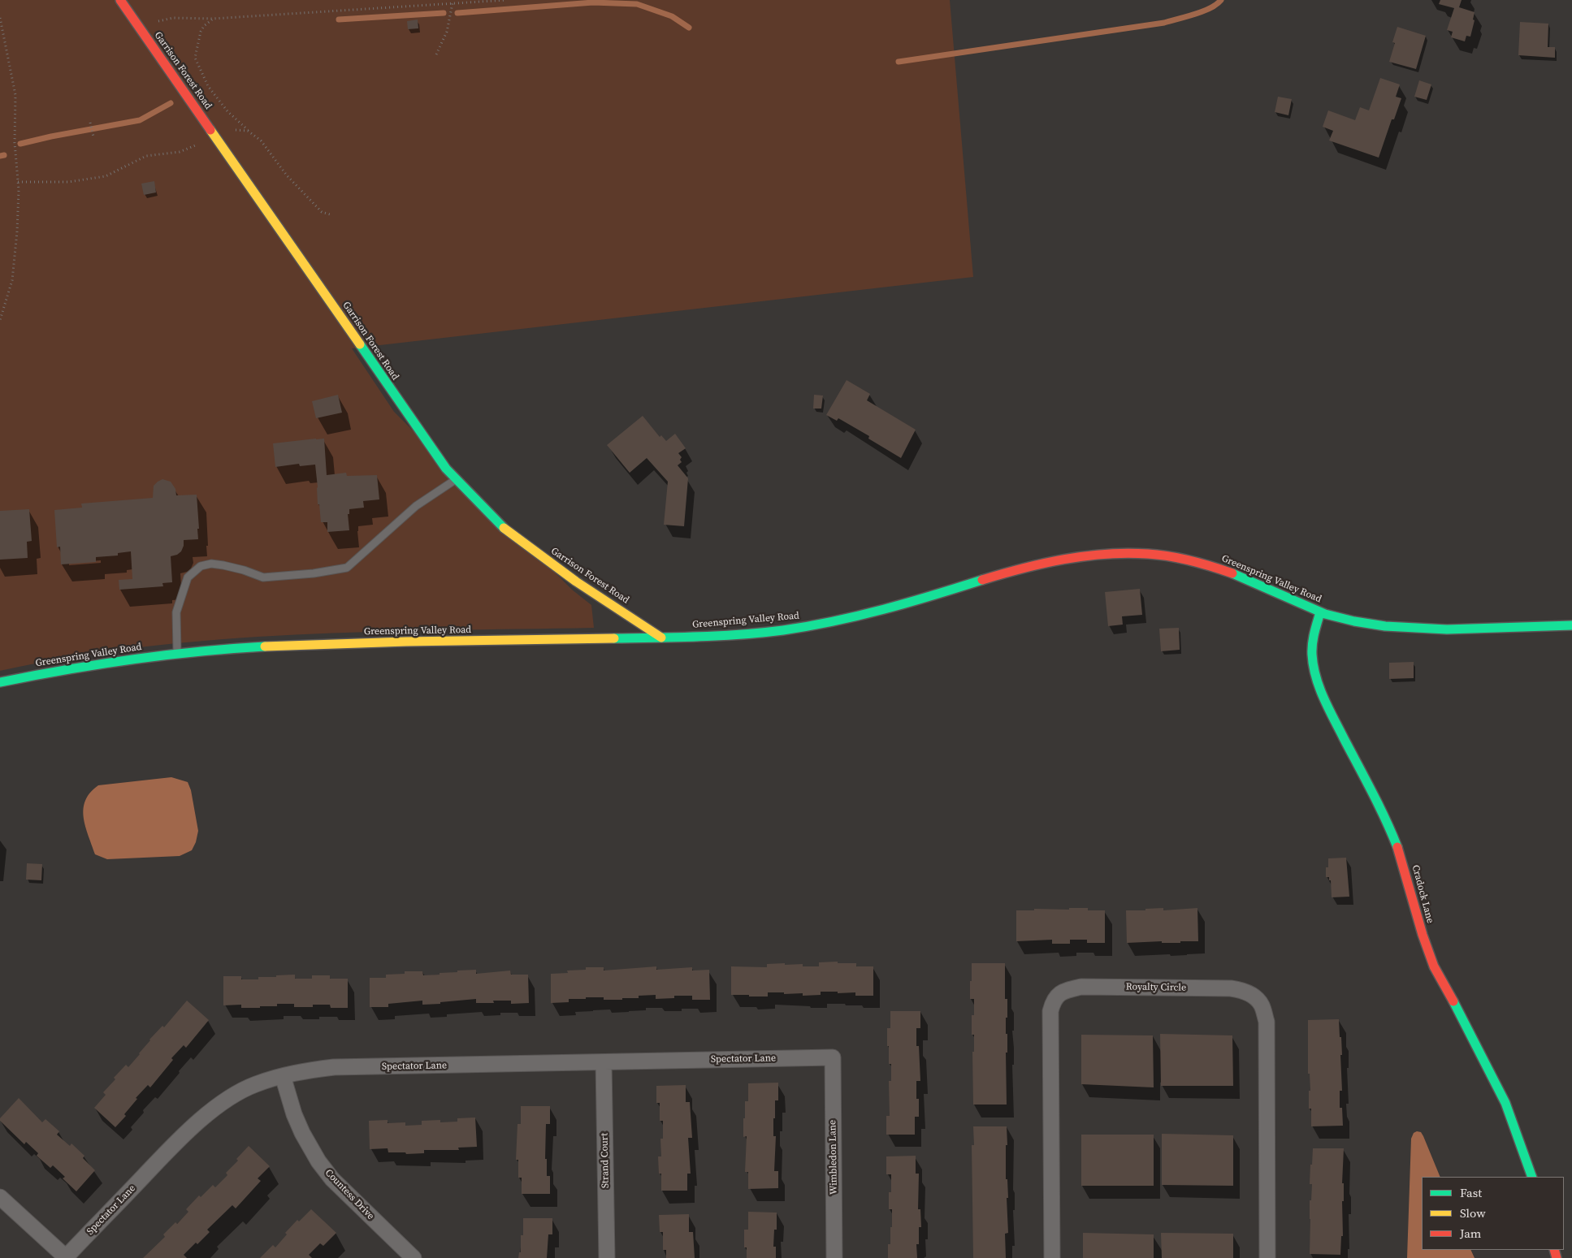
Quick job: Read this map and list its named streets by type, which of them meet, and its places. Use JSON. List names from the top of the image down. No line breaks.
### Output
{"streets":{"main road":["Garrison Forest Road","Greenspring Valley Road","Cradock Lane"],"street":["Royalty Circle","Spectator Lane","Wimbledon Lane","Strand Court","Countess Drive"]},"crossings":[["Garrison Forest Road","Greenspring Valley Road"],["Greenspring Valley Road","Cradock Lane"],["Spectator Lane","Wimbledon Lane"],["Spectator Lane","Strand Court"],["Spectator Lane","Countess Drive"]],"legend":["Fast","Slow","Jam"]}
